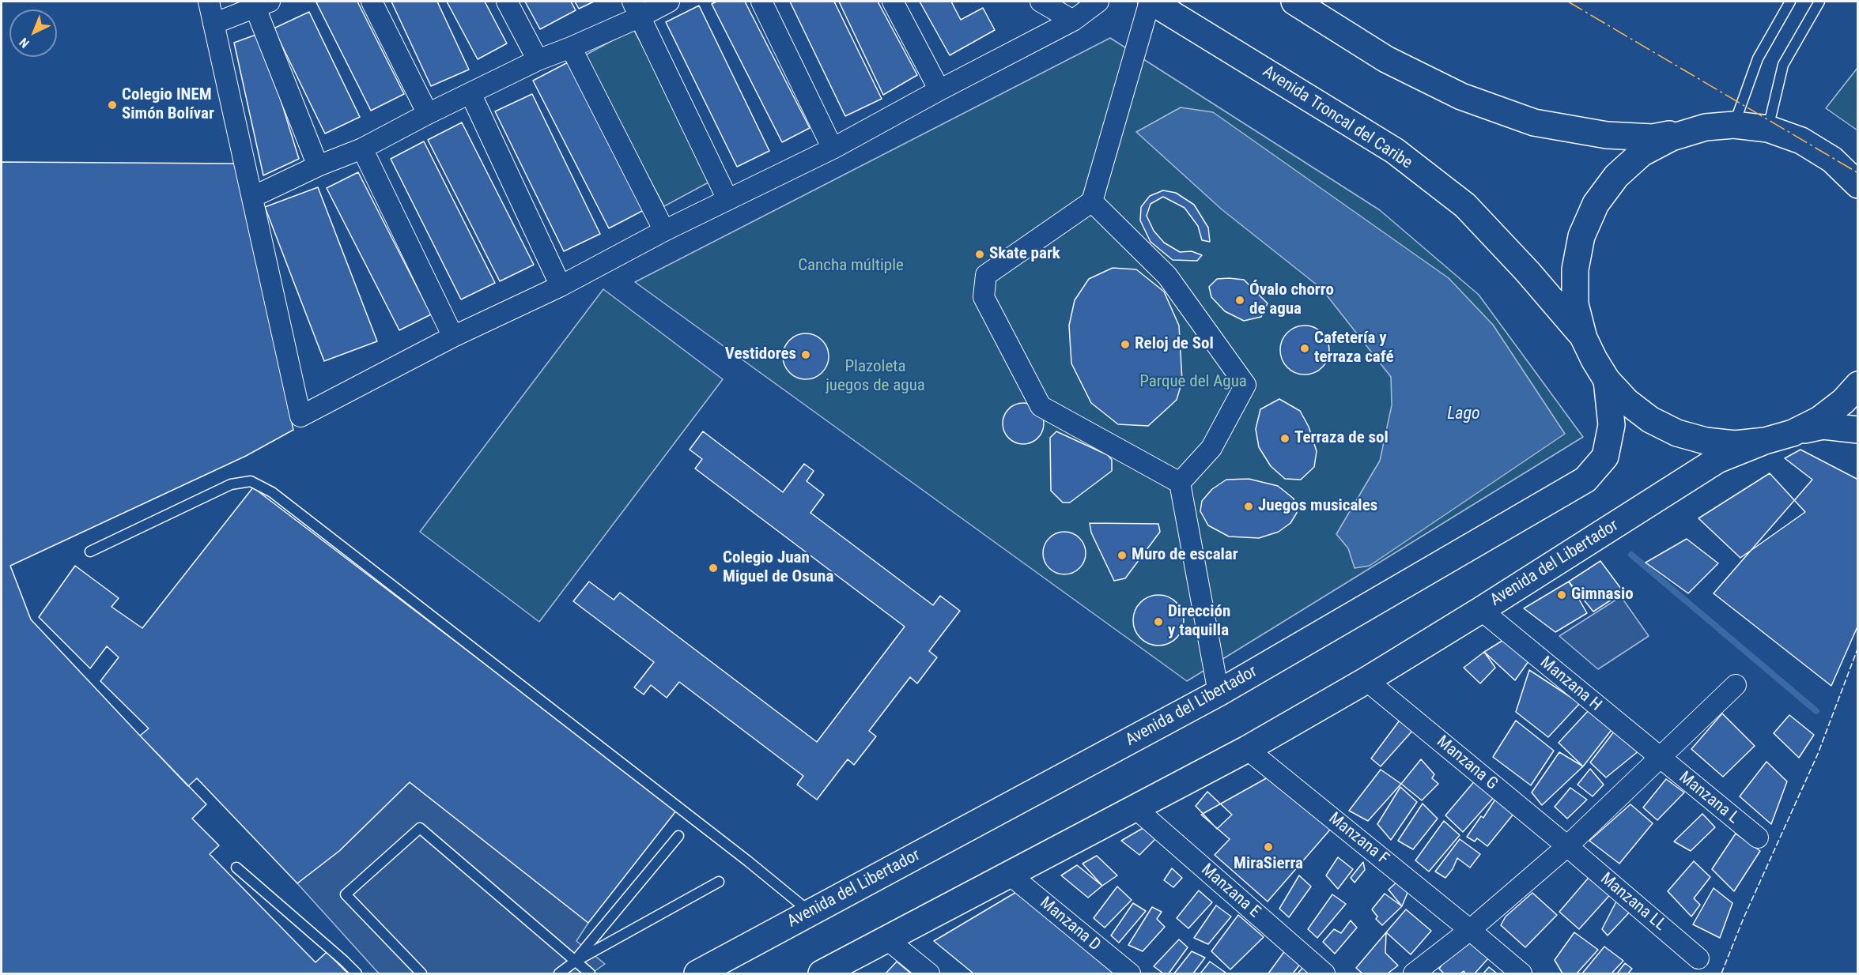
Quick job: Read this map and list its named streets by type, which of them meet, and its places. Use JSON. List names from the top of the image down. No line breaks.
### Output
{"streets":{"main road":["Avenida Troncal del Caribe","Avenida del Libertador"],"street":["Manzana H","Manzana G","Manzana L","Manzana F","Manzana E","Manzana LL","Manzana D"]},"crossings":[["Avenida del Libertador","Manzana H"],["Avenida del Libertador","Manzana G"],["Avenida del Libertador","Manzana F"],["Avenida del Libertador","Manzana E"],["Avenida del Libertador","Manzana D"],["Manzana H","Manzana L"],["Manzana G","Manzana LL"]],"water":["Lago"],"parks":["Cancha múltiple","Plazoleta juegos de agua","Parque del Agua"],"places":["Colegio INEM Simón Bolívar","Skate park","Óvalo chorro de agua","Reloj de Sol","Cafetería y terraza café","Vestidores","Terraza de sol","Juegos musicales","Muro de escalar","Colegio Juan Miguel de Osuna","Gimnasio","Dirección y taquilla","MiraSierra"],"north":"bottom left"}
